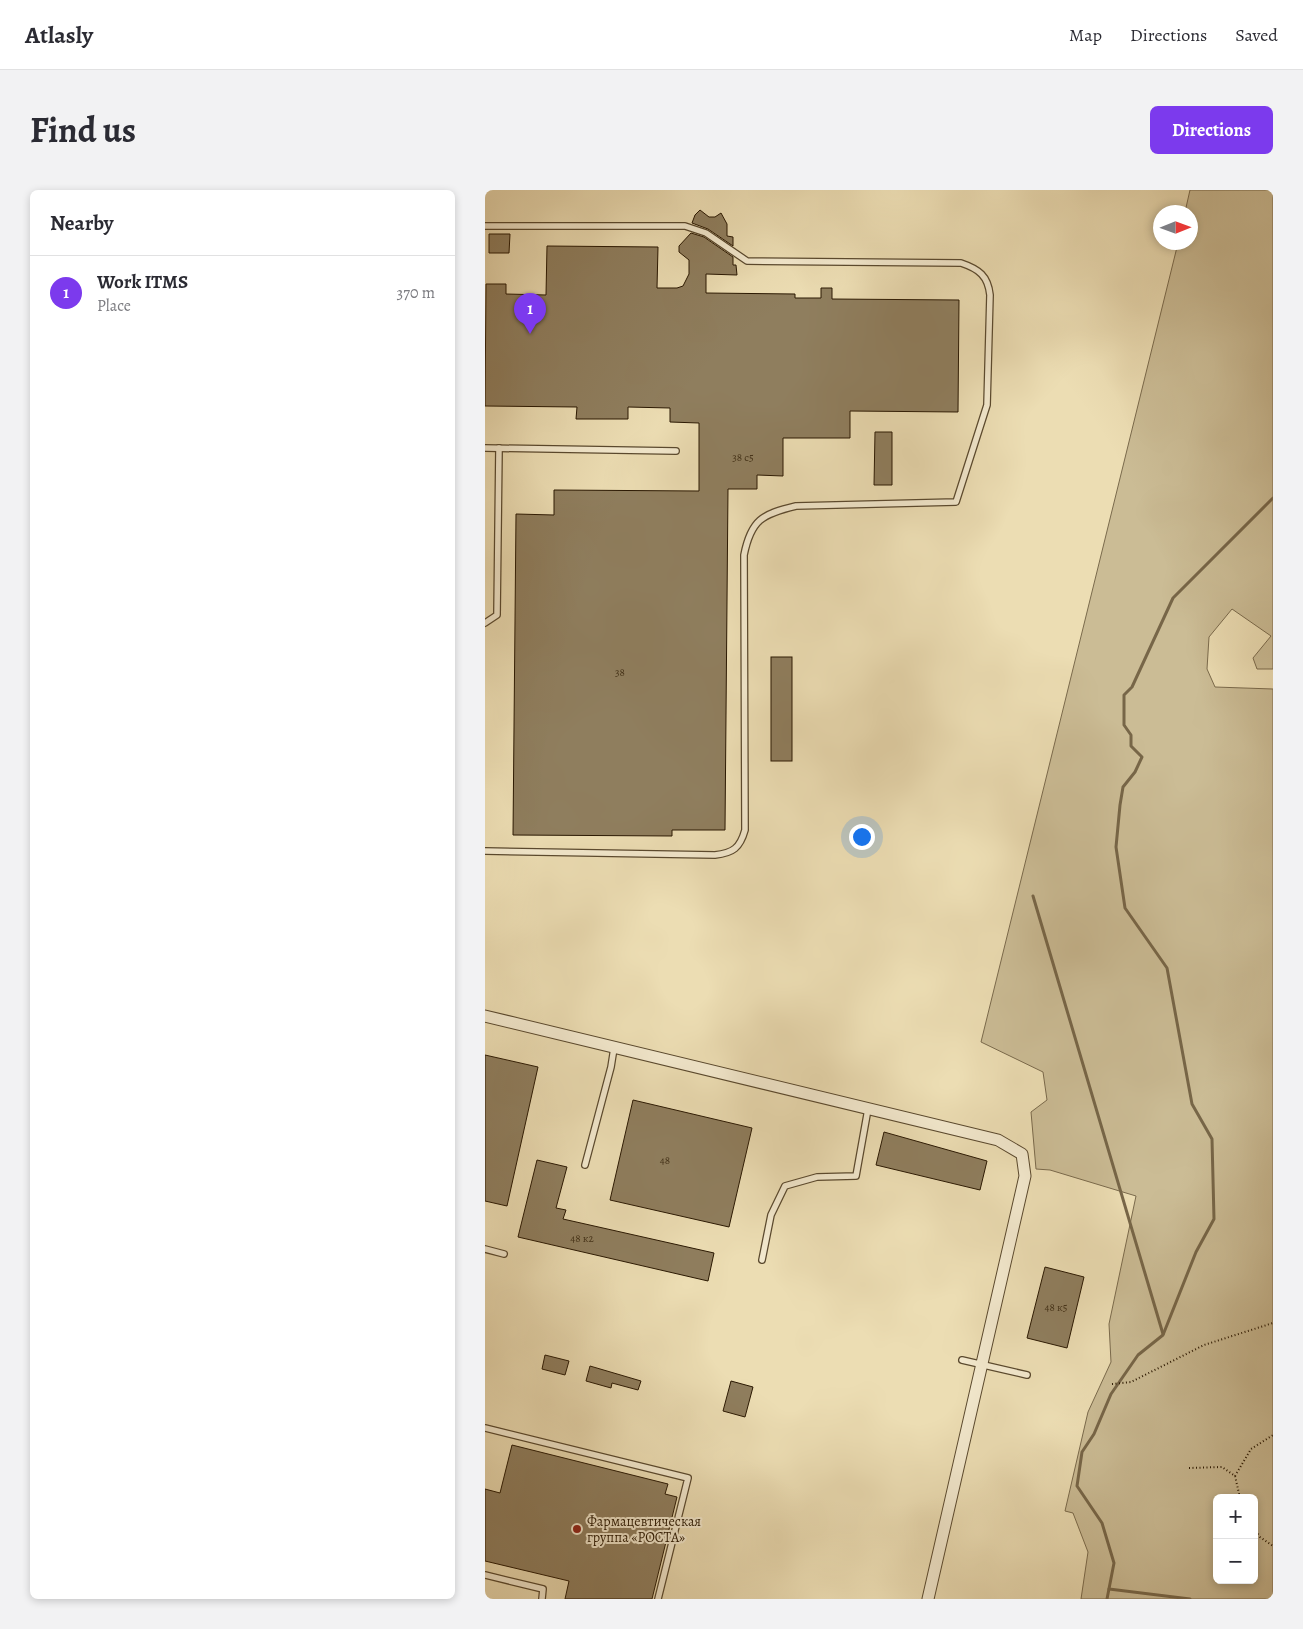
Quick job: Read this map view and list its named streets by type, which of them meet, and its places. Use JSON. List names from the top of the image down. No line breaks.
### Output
{"places":["Фармацевтическая группа «РОСТА»"],"house_numbers":["38 с5","38","48","48 к2","48 к5"],"north":"right","page":{"header":"Atlasly","nav":["Map","Directions","Saved"],"title":"Find us","buttons":"Directions","heading":"Nearby","list":[{"mark":"1","name":"Work ITMS","note":"Place","value":"370 m"}],"pins":"1","map_buttons":["+","−"]}}
